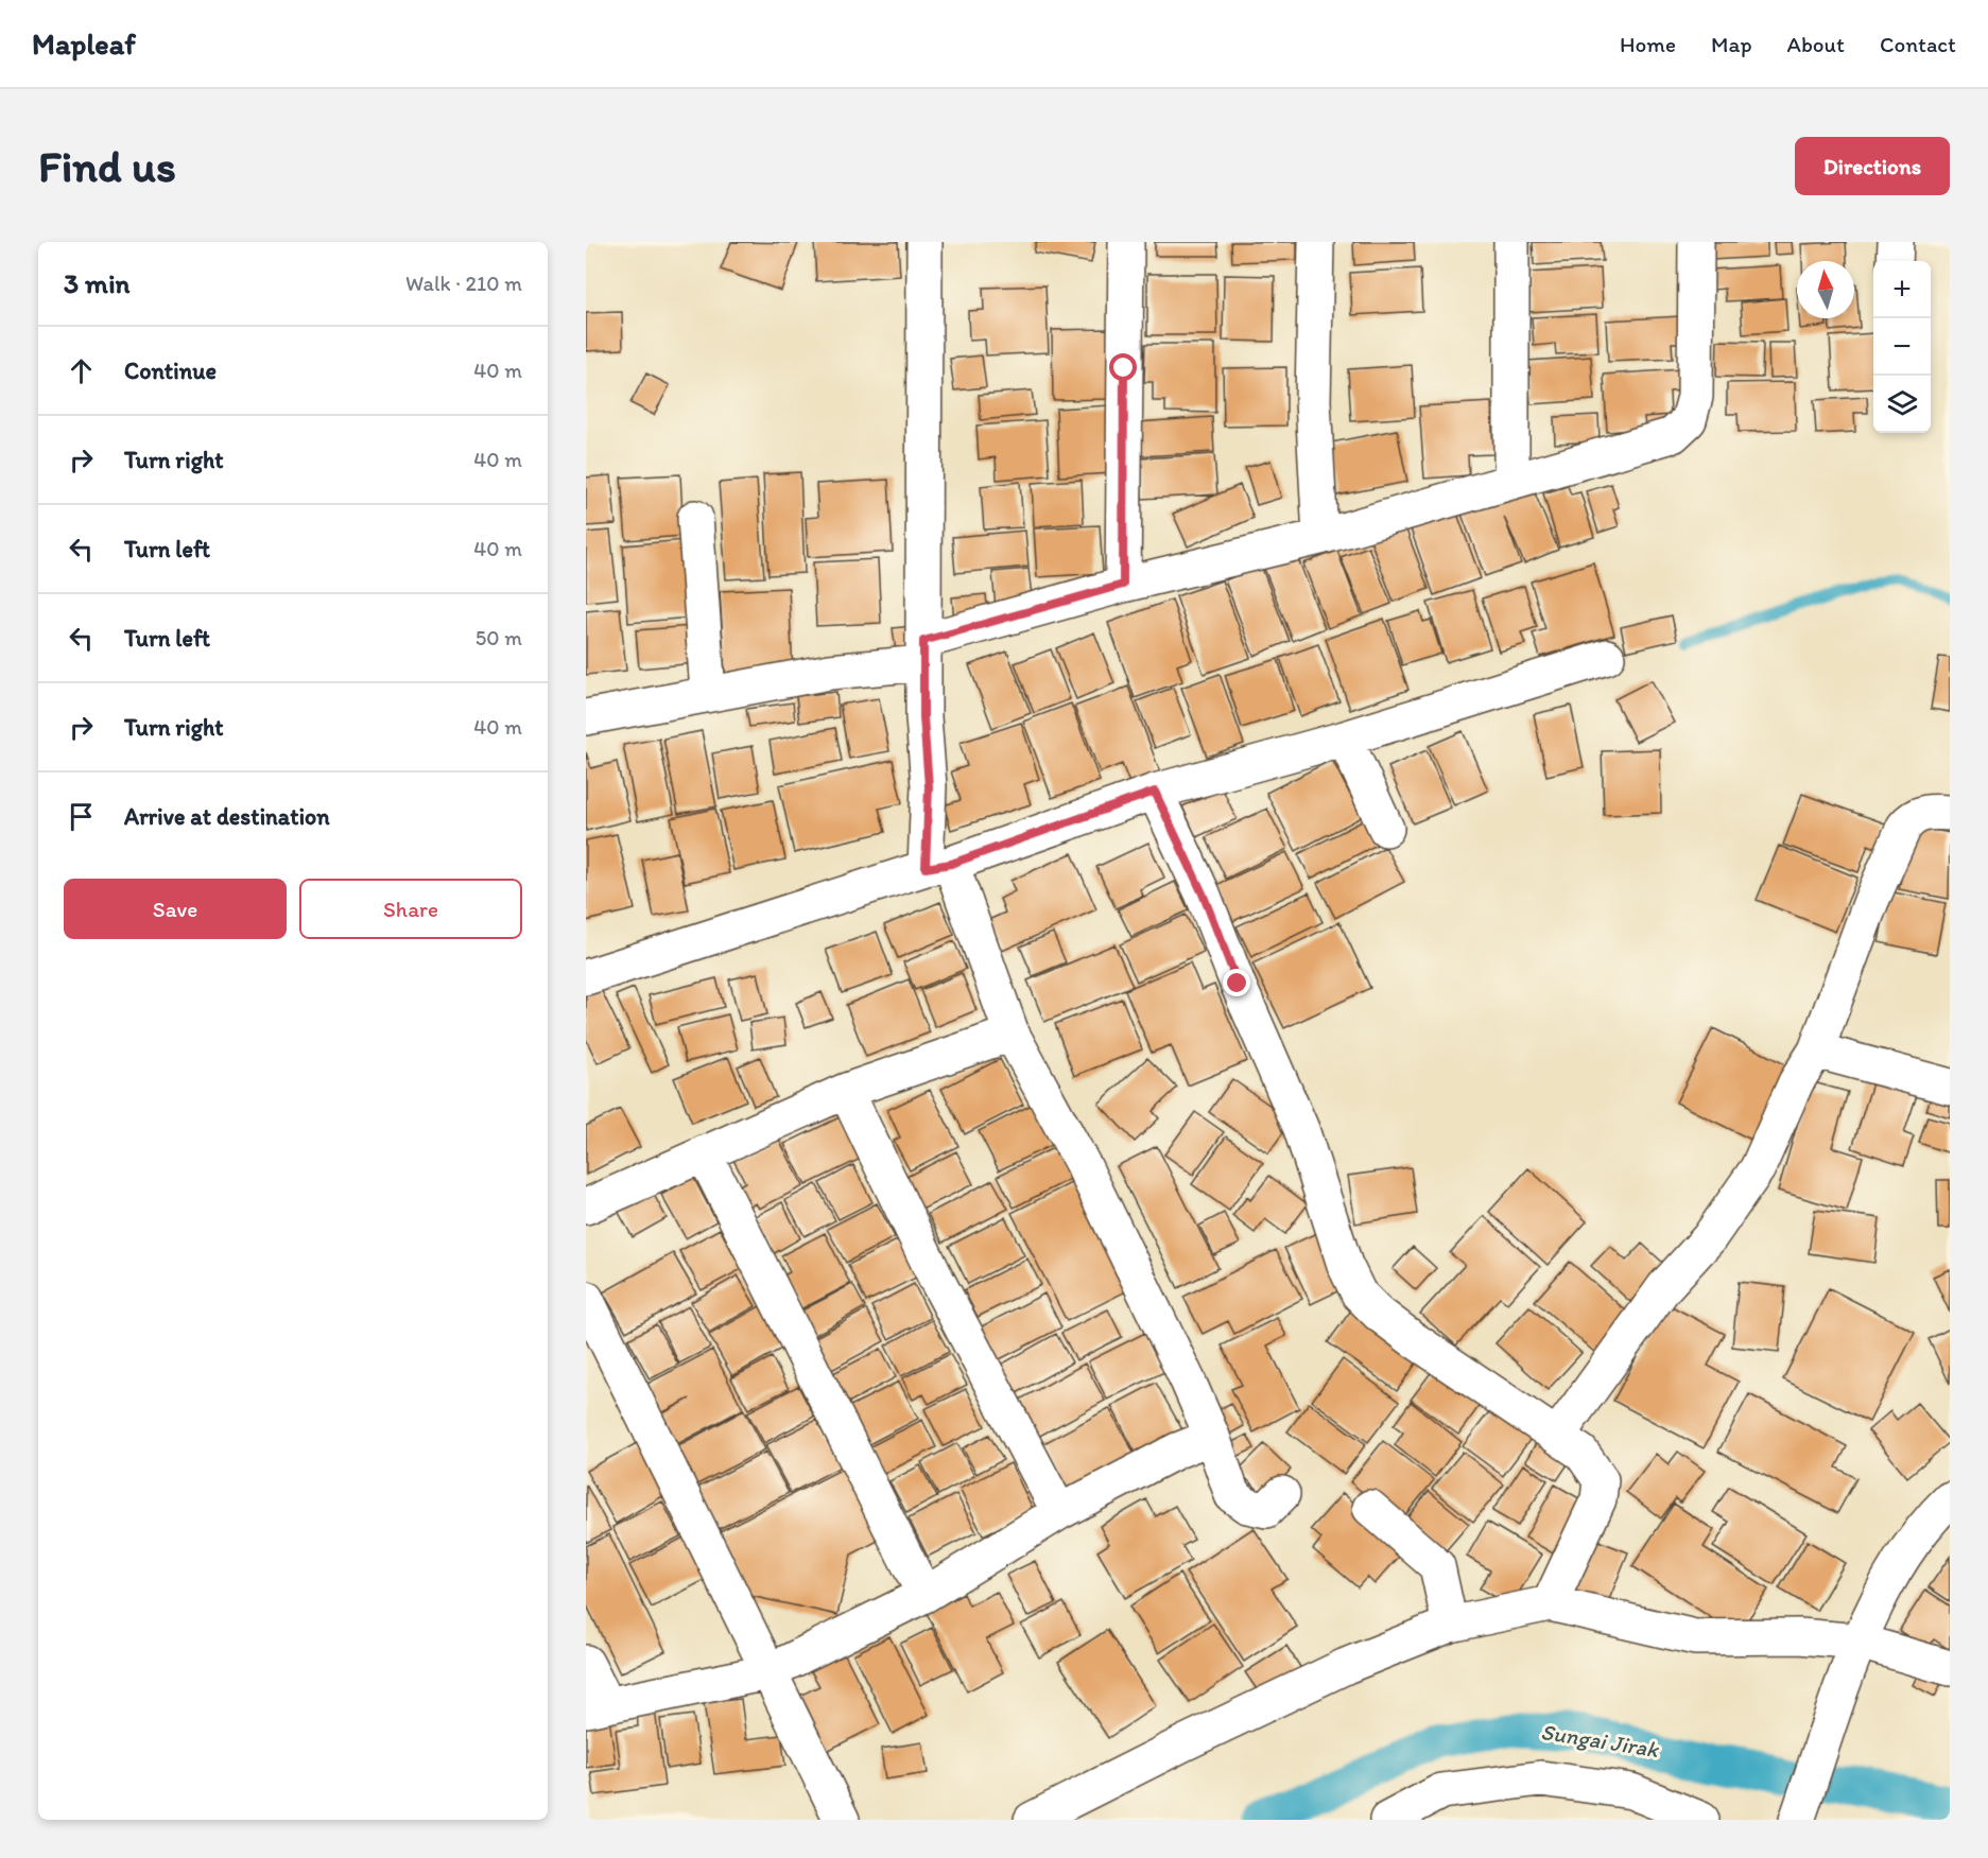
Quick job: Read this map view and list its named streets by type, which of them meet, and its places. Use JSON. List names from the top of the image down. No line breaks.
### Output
{"water":["Sungai Jirak"],"north":"top","page":{"header":"Mapleaf","nav":["Home","Map","About","Contact"],"buttons":["Directions",["Save","Share"]],"title":"Find us","heading":["3 min","Walk · 210 m"],"map_buttons":["+","−"],"list":[["Continue","40 m"],["Turn right","40 m"],["Turn left","40 m"],["Turn left","50 m"],["Turn right","40 m"],"Arrive at destination"]}}
